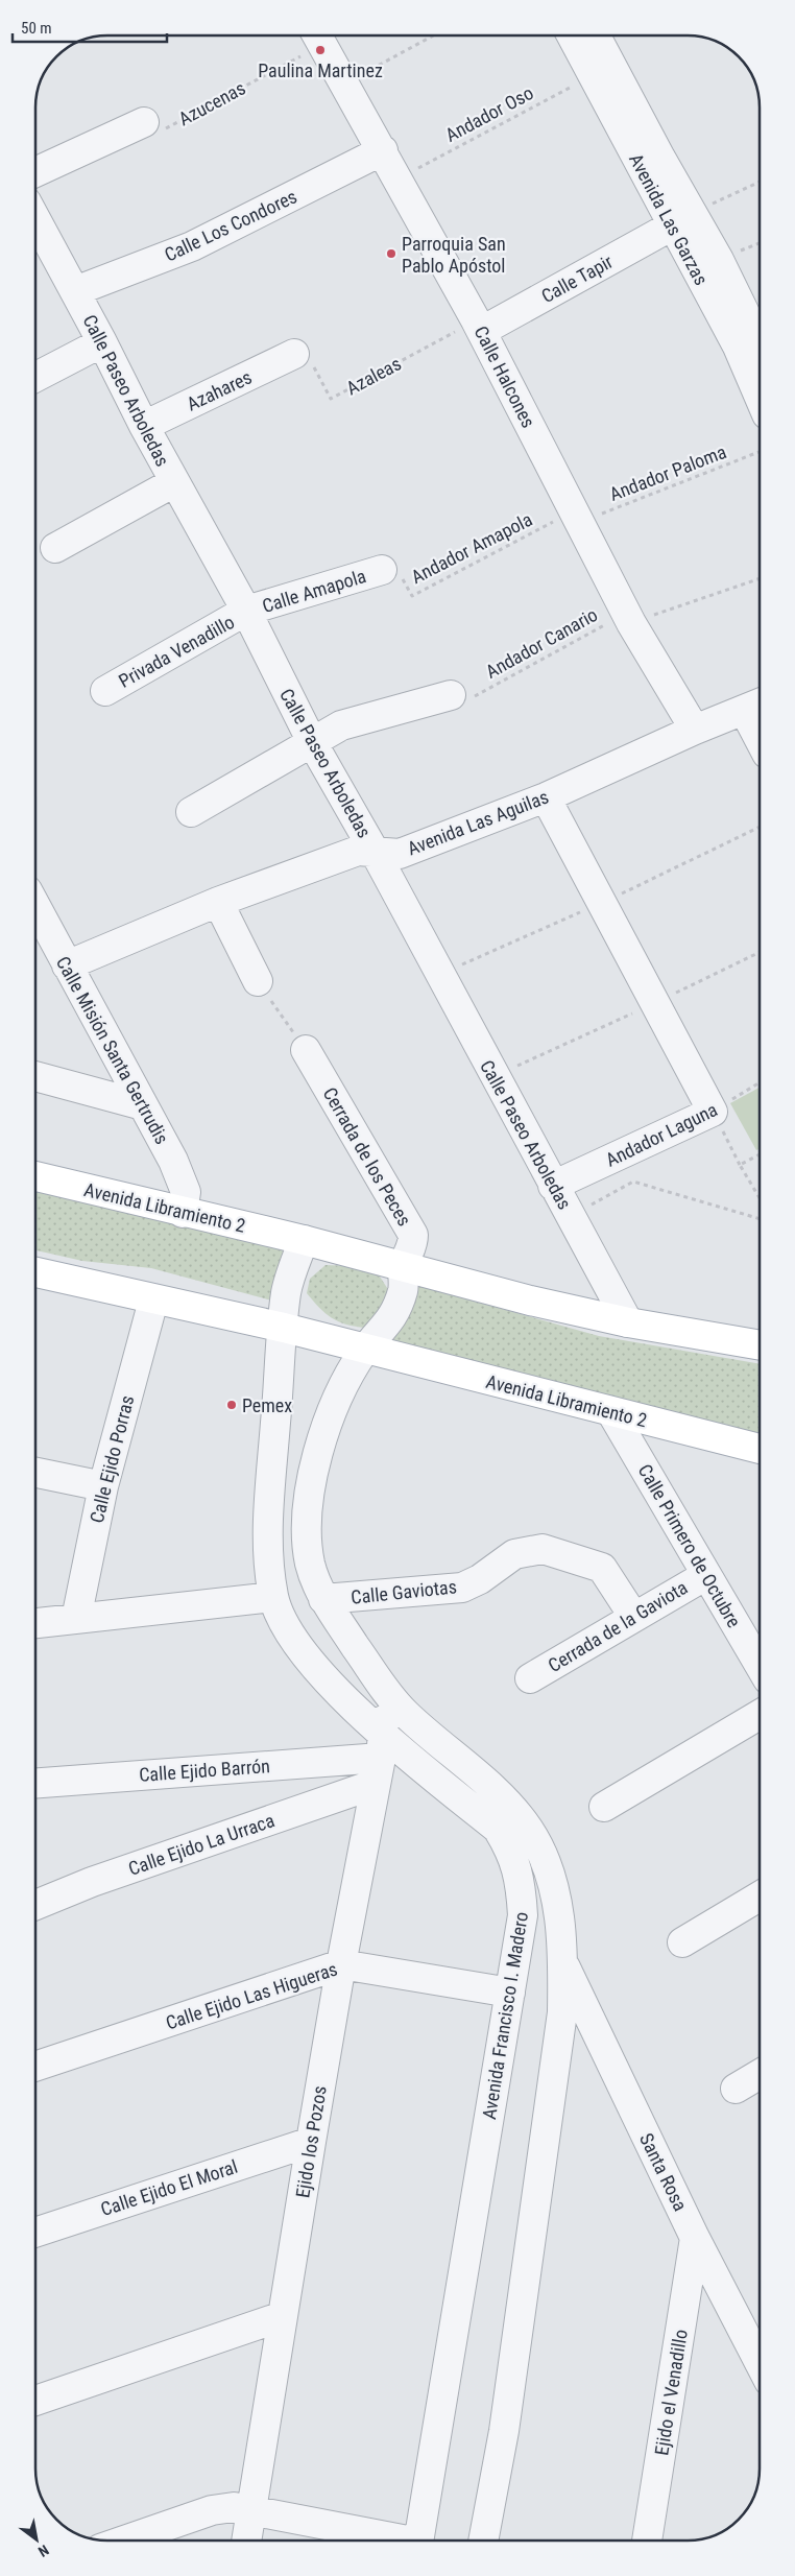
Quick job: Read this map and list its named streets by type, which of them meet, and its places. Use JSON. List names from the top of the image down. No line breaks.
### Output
{"streets":{"main road":["Avenida Libramiento 2"],"street":["Avenida Las Garzas","Calle Los Condores","Calle Tapir","Calle Halcones","Calle Paseo Arboledas","Azahares","Calle Amapola","Privada Venadillo","Avenida Las Aguilas","Calle Misión Santa Gertrudis","Andador Laguna","Cerrada de los Peces","Calle Ejido Porras","Calle Primero de Octubre","Calle Gaviotas","Cerrada de la Gaviota","Calle Ejido Barrón","Calle Ejido La Urraca","Calle Ejido Las Higueras","Avenida Francisco I. Madero","Ejido los Pozos","Santa Rosa","Calle Ejido El Moral","Ejido el Venadillo"],"path":["Azucenas","Andador Oso","Azaleas","Andador Paloma","Andador Amapola","Andador Canario"]},"crossings":[["Azucenas","Calle Halcones"],["Andador Oso","Avenida Las Garzas"],["Andador Oso","Calle Halcones"],["Avenida Las Garzas","Calle Tapir"],["Calle Los Condores","Calle Halcones"],["Calle Los Condores","Calle Paseo Arboledas"],["Calle Tapir","Azaleas"],["Calle Tapir","Calle Halcones"],["Azaleas","Calle Halcones"],["Azaleas","Azahares"],["Calle Halcones","Andador Paloma"],["Calle Halcones","Andador Amapola"],["Calle Halcones","Andador Canario"],["Calle Halcones","Avenida Las Aguilas"],["Calle Paseo Arboledas","Azahares"],["Calle Paseo Arboledas","Calle Amapola"],["Calle Paseo Arboledas","Privada Venadillo"],["Calle Paseo Arboledas","Avenida Las Aguilas"],["Calle Paseo Arboledas","Andador Laguna"],["Calle Paseo Arboledas","Avenida Libramiento 2"],["Andador Paloma","Andador Amapola"],["Andador Amapola","Calle Amapola"],["Calle Amapola","Privada Venadillo"],["Avenida Las Aguilas","Calle Misión Santa Gertrudis"],["Calle Misión Santa Gertrudis","Avenida Libramiento 2"],["Cerrada de los Peces","Avenida Libramiento 2"],["Avenida Libramiento 2","Calle Ejido Porras"],["Avenida Libramiento 2","Calle Primero de Octubre"],["Avenida Libramiento 2","Avenida Francisco I. Madero"],["Calle Primero de Octubre","Cerrada de la Gaviota"],["Calle Gaviotas","Cerrada de la Gaviota"],["Calle Gaviotas","Avenida Francisco I. Madero"],["Calle Ejido Barrón","Calle Ejido La Urraca"],["Calle Ejido Barrón","Avenida Francisco I. Madero"],["Calle Ejido Barrón","Ejido los Pozos"],["Calle Ejido La Urraca","Avenida Francisco I. Madero"],["Calle Ejido La Urraca","Ejido los Pozos"],["Calle Ejido Las Higueras","Avenida Francisco I. Madero"],["Calle Ejido Las Higueras","Ejido los Pozos"],["Avenida Francisco I. Madero","Ejido los Pozos"],["Avenida Francisco I. Madero","Santa Rosa"],["Ejido los Pozos","Calle Ejido El Moral"],["Santa Rosa","Ejido el Venadillo"]],"places":["Paulina Martinez","Parroquia San Pablo Apóstol","Pemex"],"scale_bar":"50 m","north":"bottom right"}
